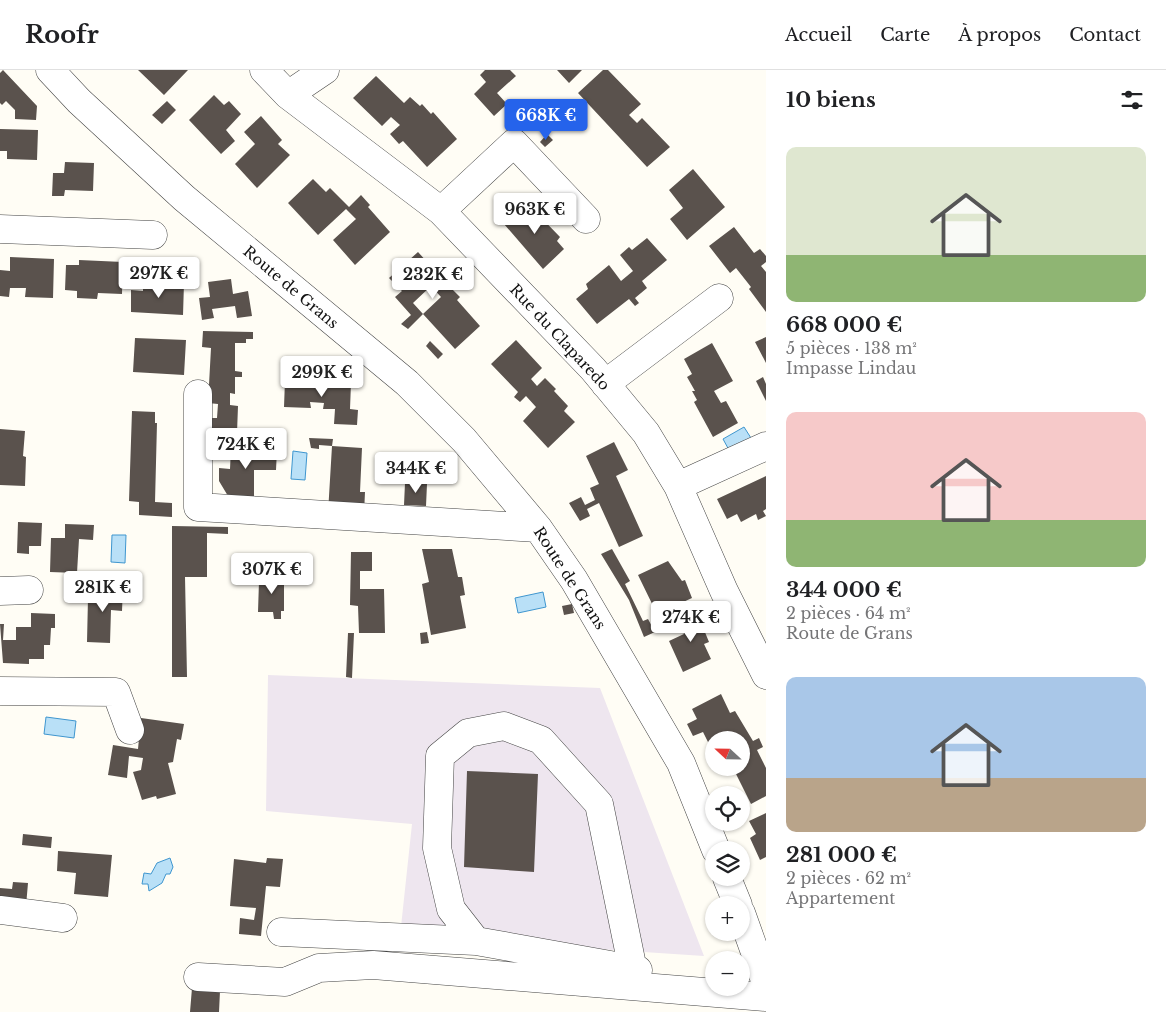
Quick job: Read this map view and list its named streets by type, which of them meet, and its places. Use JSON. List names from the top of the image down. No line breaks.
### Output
{"streets":{"street":["Route de Grans","Rue du Claparedo"]},"north":"left","page":{"header":"Roofr","nav":["Accueil","Carte","À propos","Contact"],"heading":"10 biens","price":["668K €","963K €","297K €","232K €","299K €","724K €","344K €","307K €","281K €","274K €"],"list":[{"name":"668 000 €","note":"5 pièces · 138 m² · Impasse Lindau"},{"name":"344 000 €","note":"2 pièces · 64 m² · Route de Grans"},{"name":"281 000 €","note":"2 pièces · 62 m² · Appartement"}],"map_buttons":["+","−"]}}
